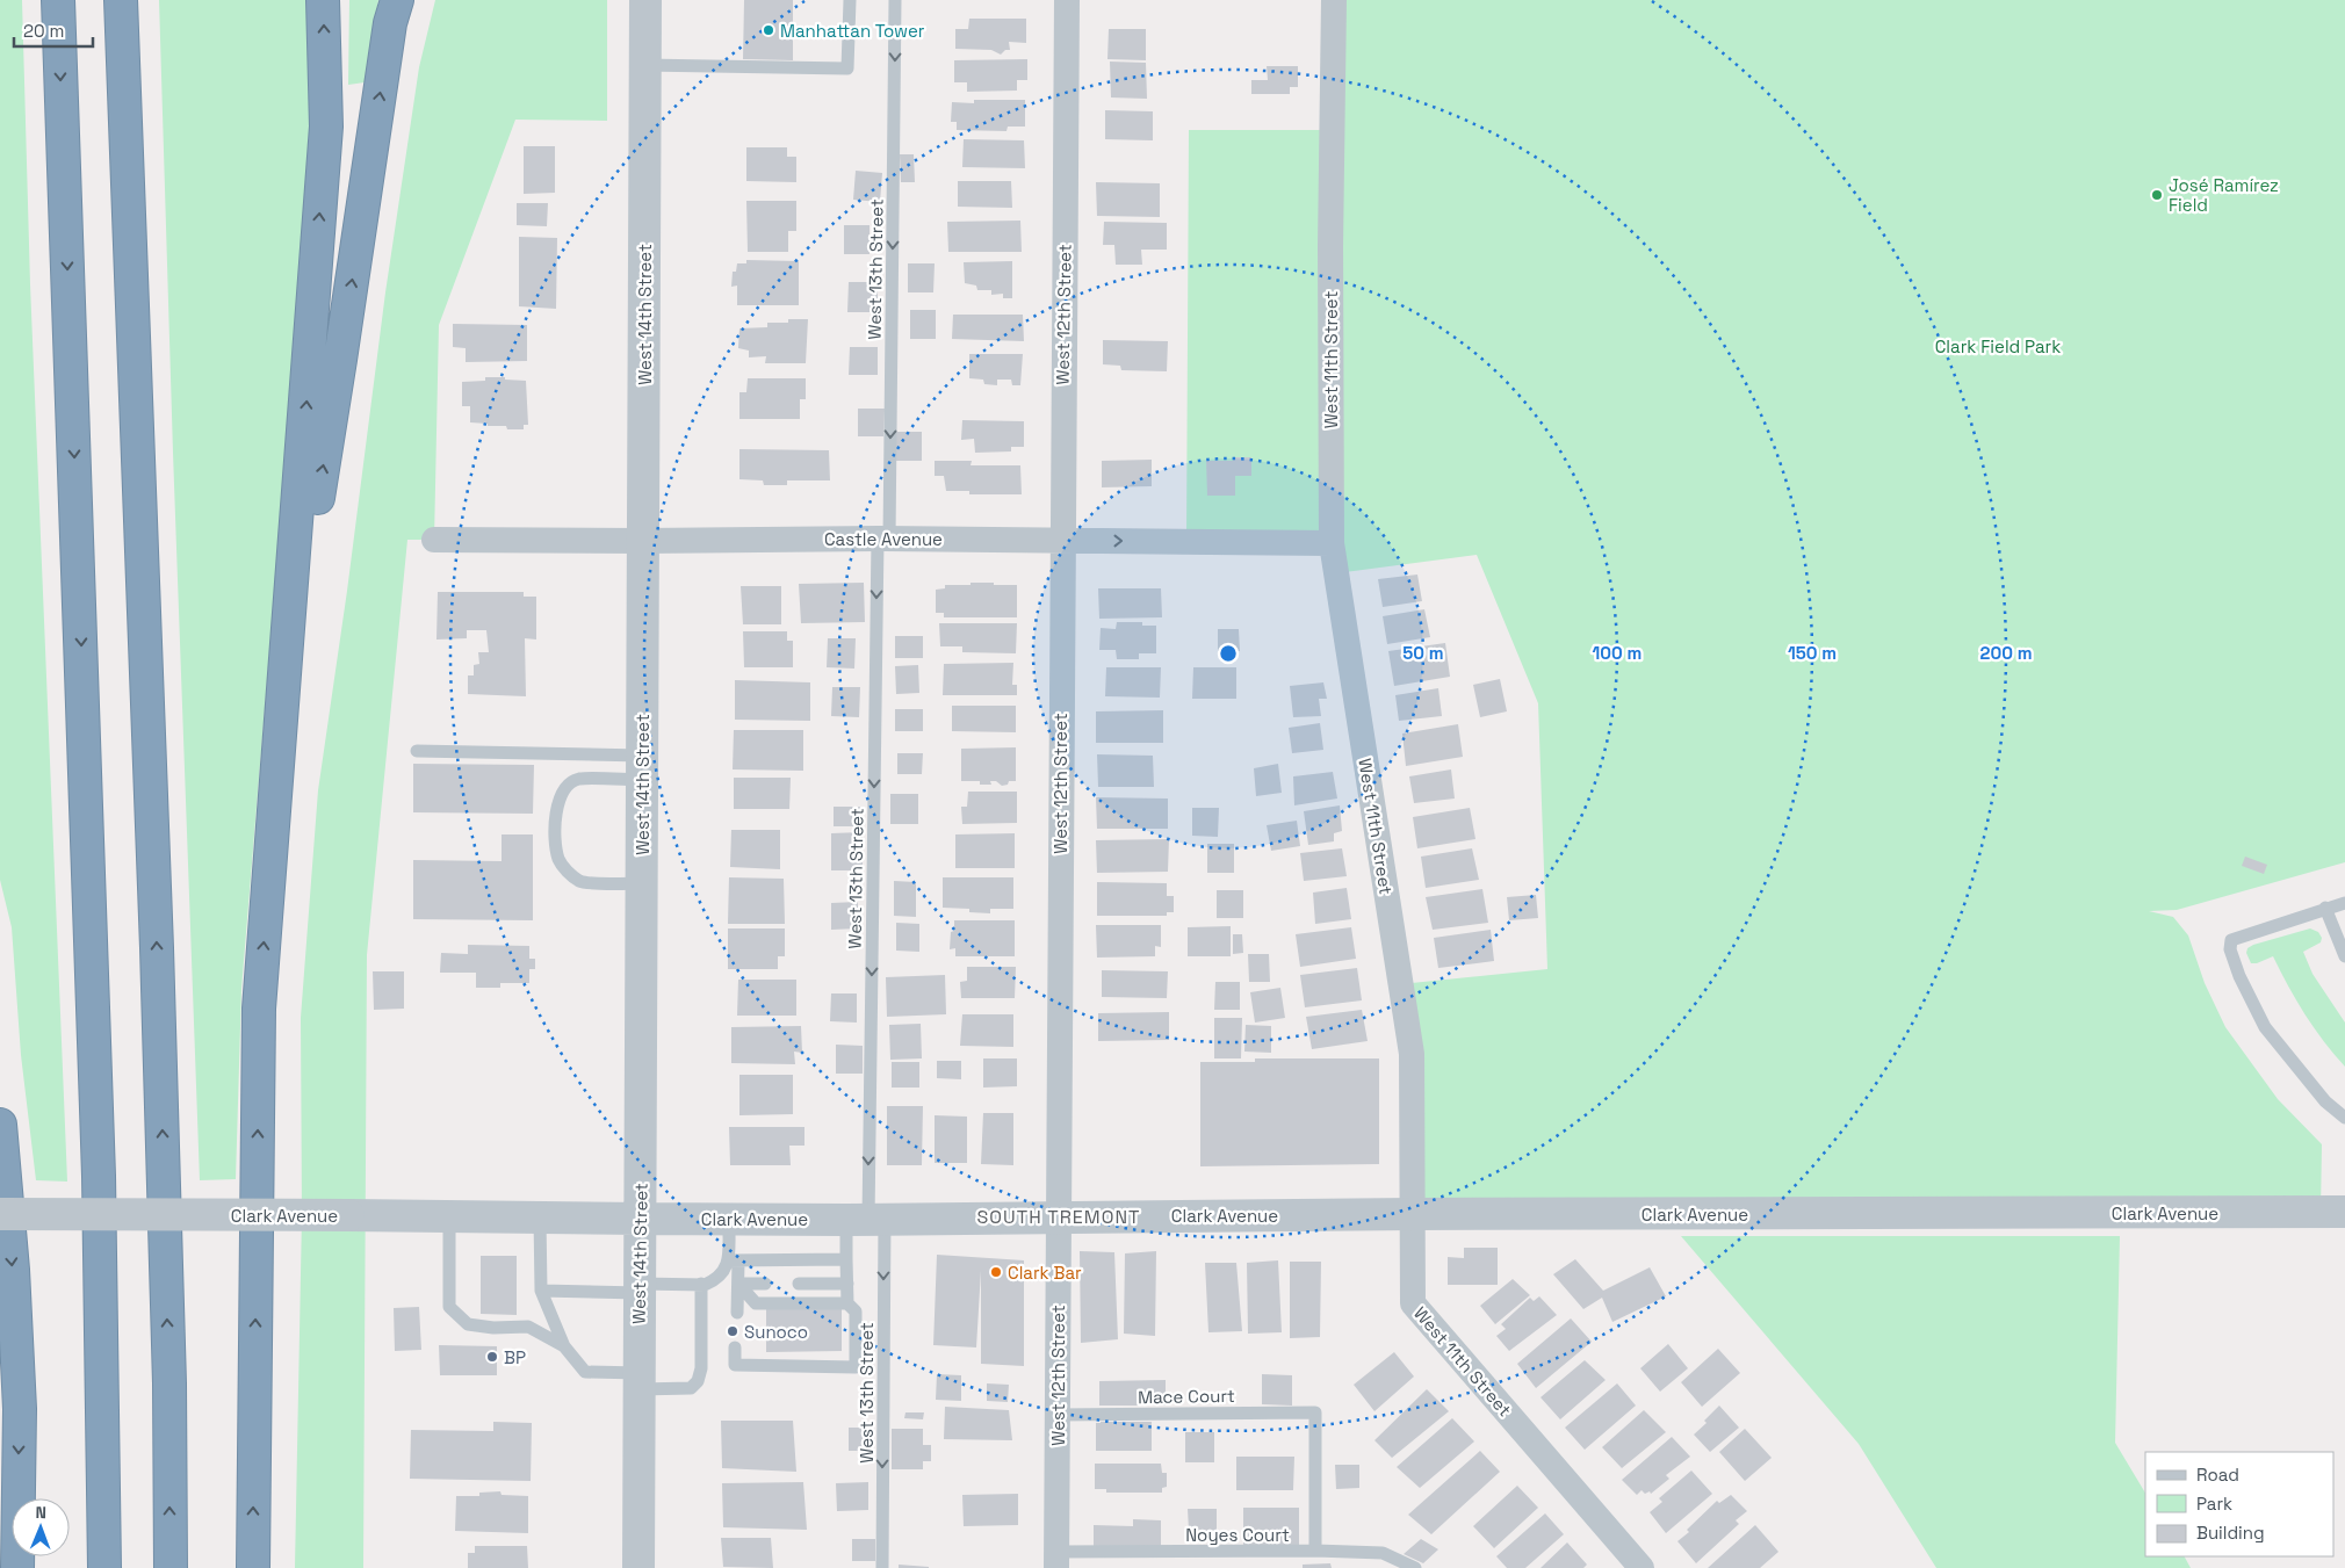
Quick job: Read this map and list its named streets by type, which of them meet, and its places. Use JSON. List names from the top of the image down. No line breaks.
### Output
{"streets":{"street":["West 14th Street","West 12th Street","West 11th Street","Castle Avenue","Clark Avenue"],"lane":["West 13th Street","Mace Court","Noyes Court"]},"crossings":[["West 13th Street","Castle Avenue"],["West 13th Street","Clark Avenue"],["West 14th Street","Castle Avenue"],["West 14th Street","Clark Avenue"],["West 12th Street","Castle Avenue"],["West 12th Street","Clark Avenue"],["West 12th Street","Mace Court"],["West 12th Street","Noyes Court"],["West 11th Street","Castle Avenue"],["West 11th Street","Clark Avenue"],["Mace Court","Noyes Court"]],"one_way":["West 13th Street"],"districts":["SOUTH TREMONT"],"parks":["Clark Field Park"],"places":["Manhattan Tower","José Ramírez Field","Clark Bar","Sunoco","BP"],"legend":["Road","Park","Building"],"scale_bar":"20 m","north":"top","rings":["50 m","100 m","150 m","200 m"]}
